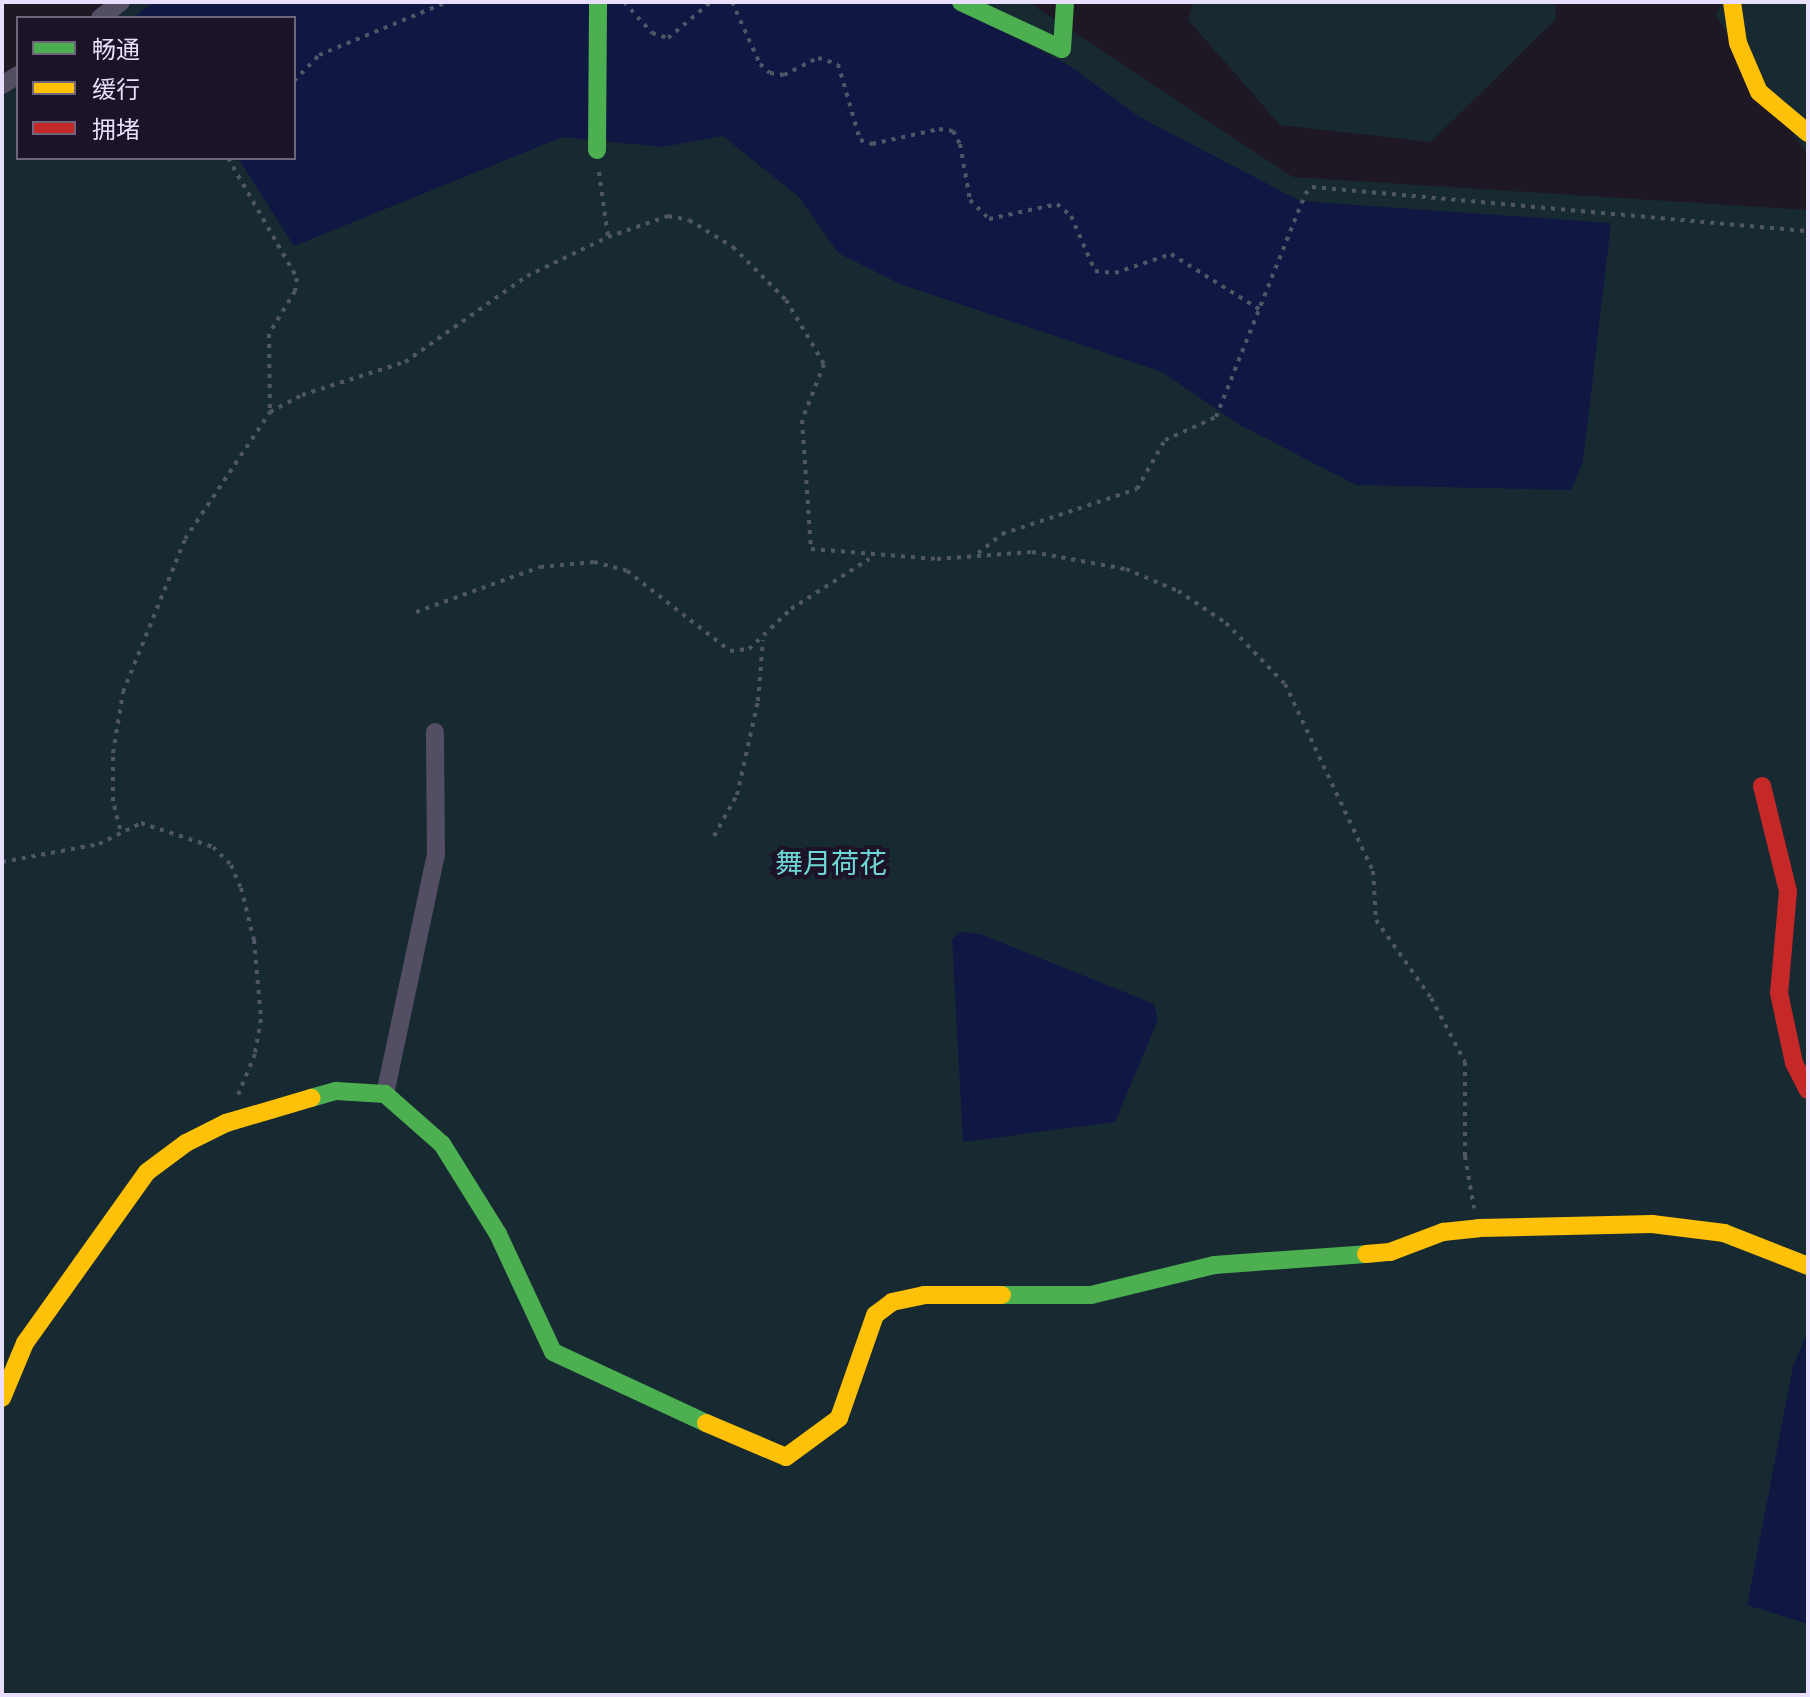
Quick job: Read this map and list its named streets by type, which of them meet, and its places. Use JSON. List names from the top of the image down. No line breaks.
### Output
{"parks":["舞月荷花"],"legend":["畅通","缓行","拥堵"]}
